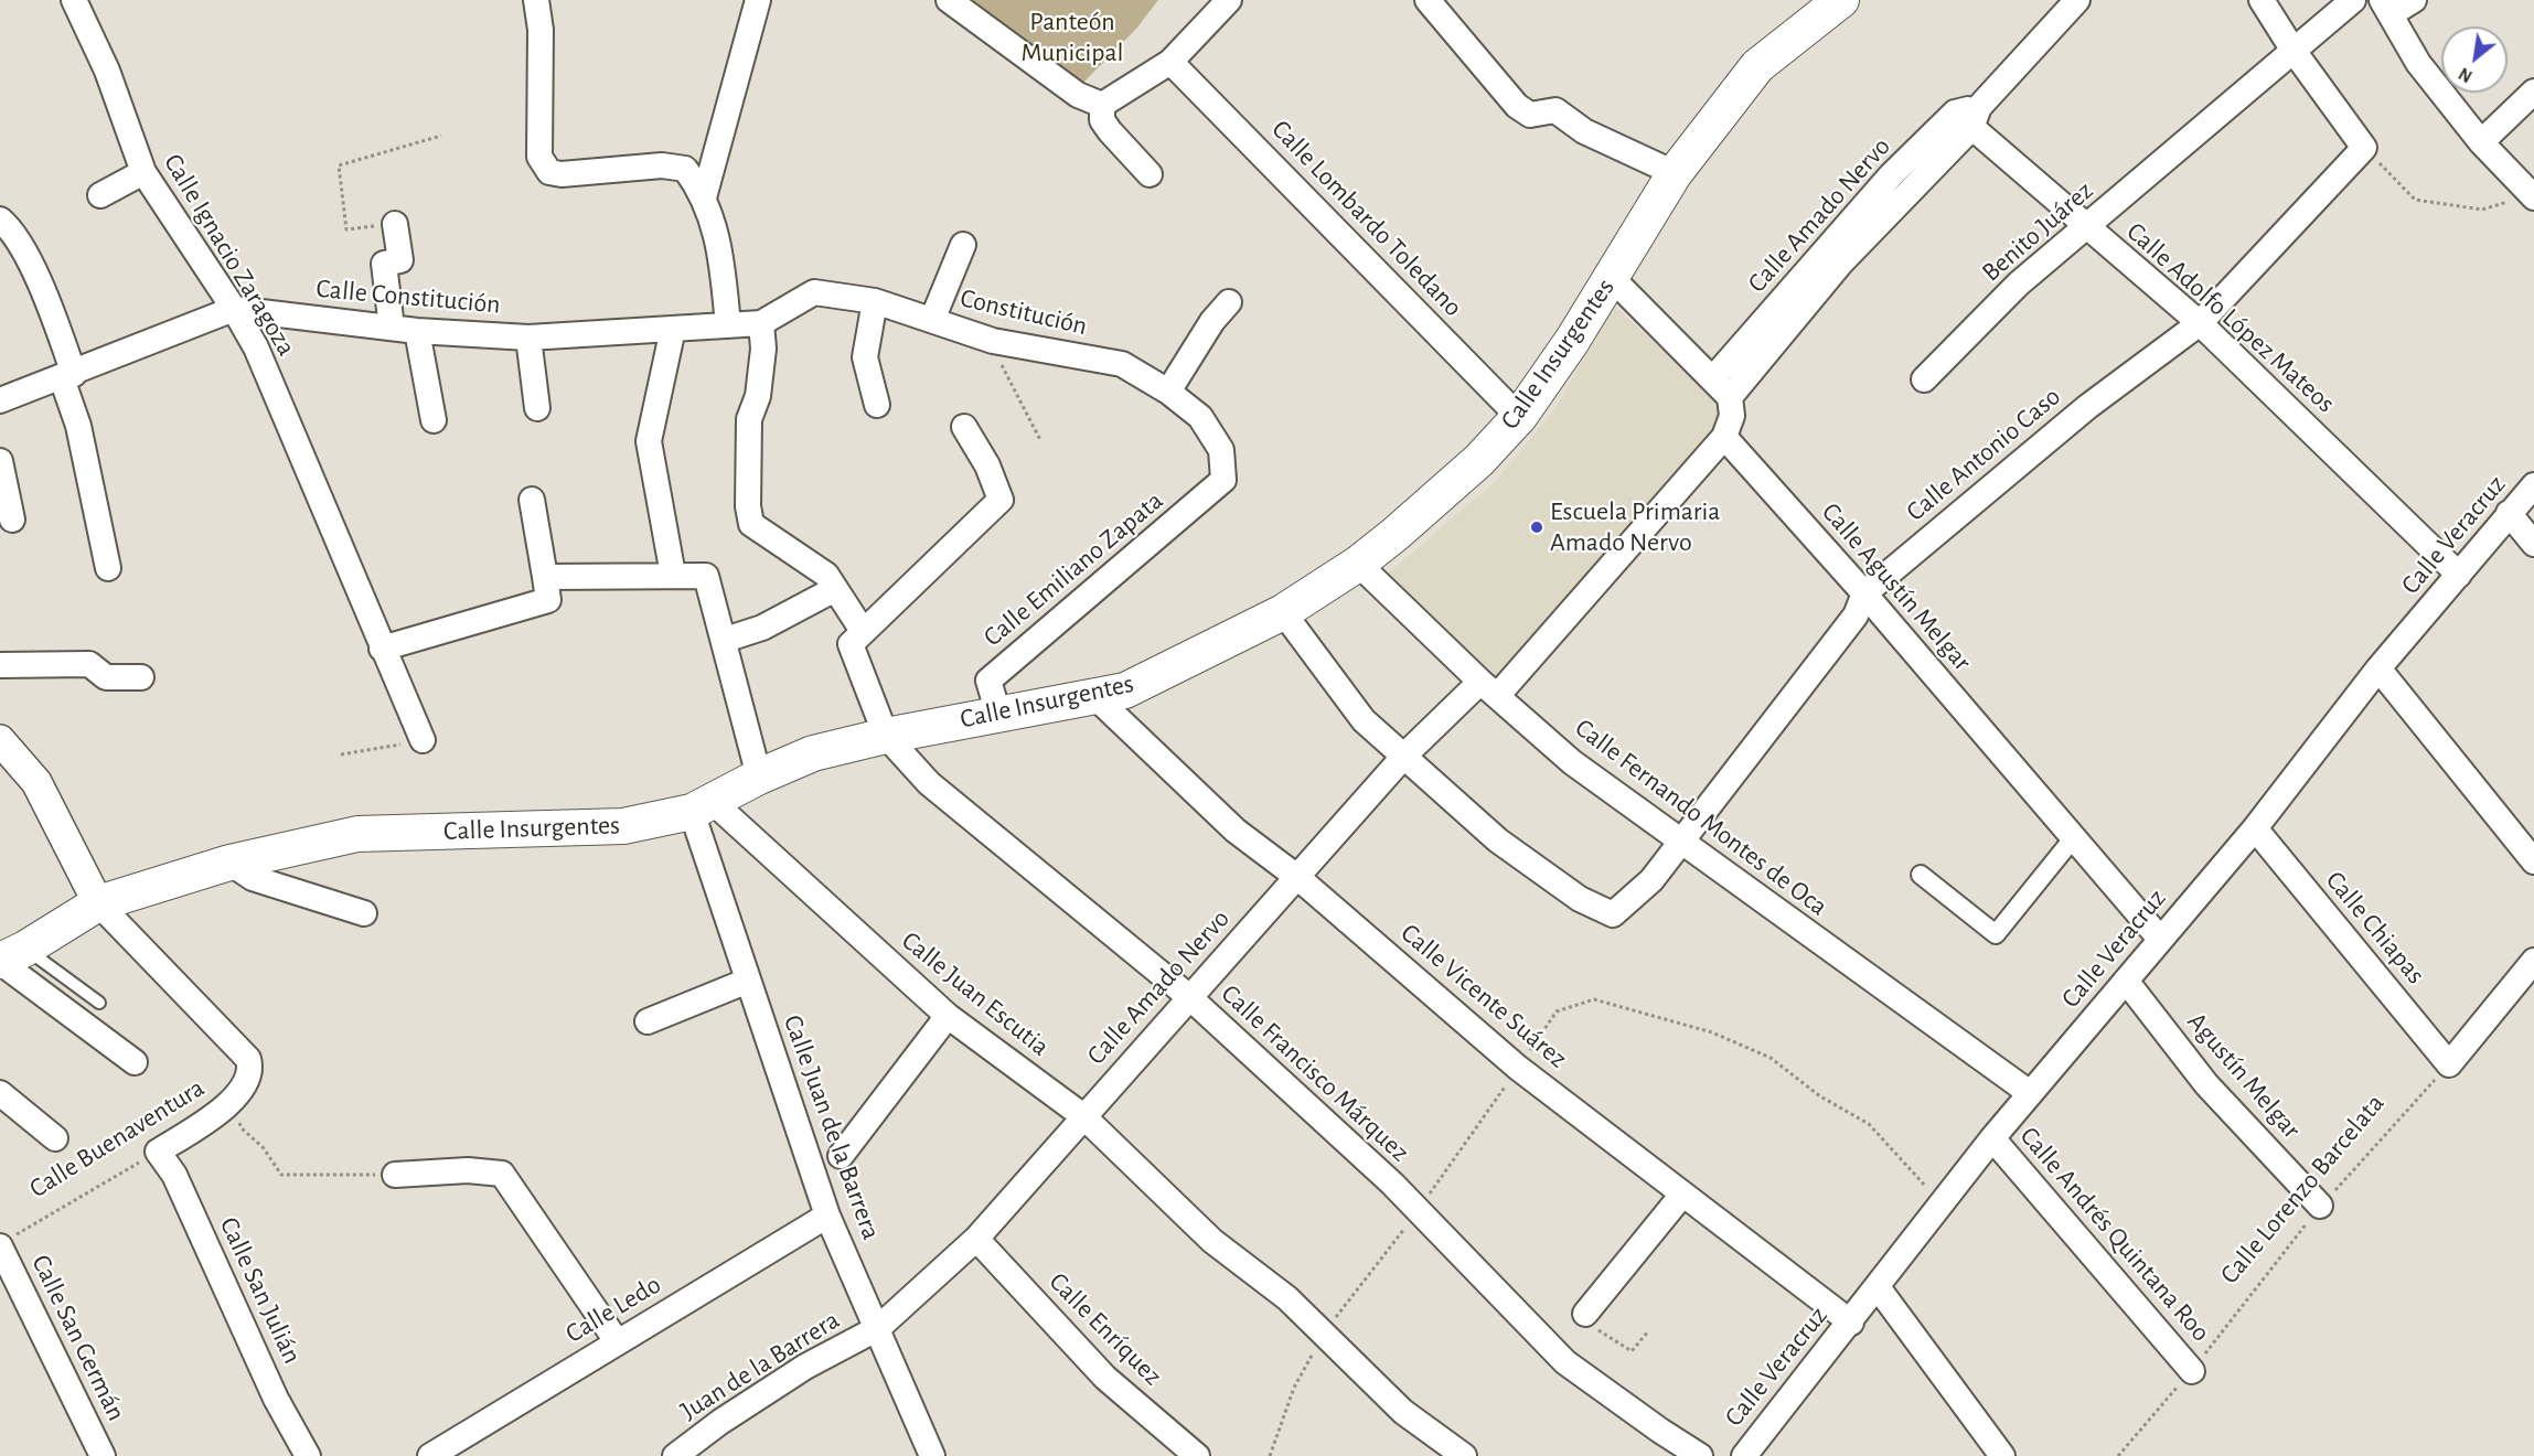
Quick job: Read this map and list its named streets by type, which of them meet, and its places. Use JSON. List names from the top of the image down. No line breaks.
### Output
{"streets":{"main road":["Calle Insurgentes"],"street":["Calle Amado Nervo","Calle Lombardo Toledano","Benito Juárez","Calle Ignacio Zaragoza","Calle Constitución","Constitución","Calle Adolfo López Mateos","Calle Antonio Caso","Calle Veracruz","Calle Emiliano Zapata","Calle Agustín Melgar","Calle Fernando Montes de Oca","Calle Chiapas","Calle Juan Escutia","Calle Vicente Suárez","Calle Francisco Márquez","Agustín Melgar","Calle Juan de la Barrera","Calle Buenaventura","Calle Andrés Quintana Roo","Calle San Julián","Calle Ledo","Calle Enríquez","Calle San Germán","Juan de la Barrera"],"path":["Calle Lorenzo Barcelata"]},"crossings":[["Calle Amado Nervo","Calle Adolfo López Mateos"],["Calle Amado Nervo","Calle Antonio Caso"],["Calle Amado Nervo","Calle Agustín Melgar"],["Calle Amado Nervo","Calle Fernando Montes de Oca"],["Calle Amado Nervo","Calle Juan Escutia"],["Calle Amado Nervo","Calle Vicente Suárez"],["Calle Amado Nervo","Calle Francisco Márquez"],["Calle Amado Nervo","Calle Juan de la Barrera"],["Calle Amado Nervo","Calle Enríquez"],["Calle Amado Nervo","Juan de la Barrera"],["Calle Lombardo Toledano","Calle Insurgentes"],["Benito Juárez","Calle Adolfo López Mateos"],["Calle Ignacio Zaragoza","Calle Constitución"],["Calle Constitución","Constitución"],["Constitución","Calle Emiliano Zapata"],["Calle Adolfo López Mateos","Calle Antonio Caso"],["Calle Adolfo López Mateos","Calle Veracruz"],["Calle Insurgentes","Calle Emiliano Zapata"],["Calle Insurgentes","Calle Fernando Montes de Oca"],["Calle Insurgentes","Calle Juan Escutia"],["Calle Insurgentes","Calle Vicente Suárez"],["Calle Insurgentes","Calle Francisco Márquez"],["Calle Insurgentes","Calle Juan de la Barrera"],["Calle Insurgentes","Calle Buenaventura"],["Calle Antonio Caso","Calle Agustín Melgar"],["Calle Antonio Caso","Calle Fernando Montes de Oca"],["Calle Veracruz","Calle Agustín Melgar"],["Calle Veracruz","Calle Fernando Montes de Oca"],["Calle Veracruz","Calle Chiapas"],["Calle Veracruz","Calle Vicente Suárez"],["Calle Veracruz","Agustín Melgar"],["Calle Veracruz","Calle Andrés Quintana Roo"],["Calle Chiapas","Calle Lorenzo Barcelata"],["Calle Juan Escutia","Calle Juan de la Barrera"],["Agustín Melgar","Calle Lorenzo Barcelata"],["Calle Juan de la Barrera","Calle Ledo"],["Calle Juan de la Barrera","Juan de la Barrera"],["Calle Buenaventura","Calle San Julián"],["Calle Buenaventura","Calle San Germán"],["Calle Lorenzo Barcelata","Calle Andrés Quintana Roo"]],"parks":["Panteón Municipal"],"places":["Escuela Primaria Amado Nervo"],"north":"bottom left"}
